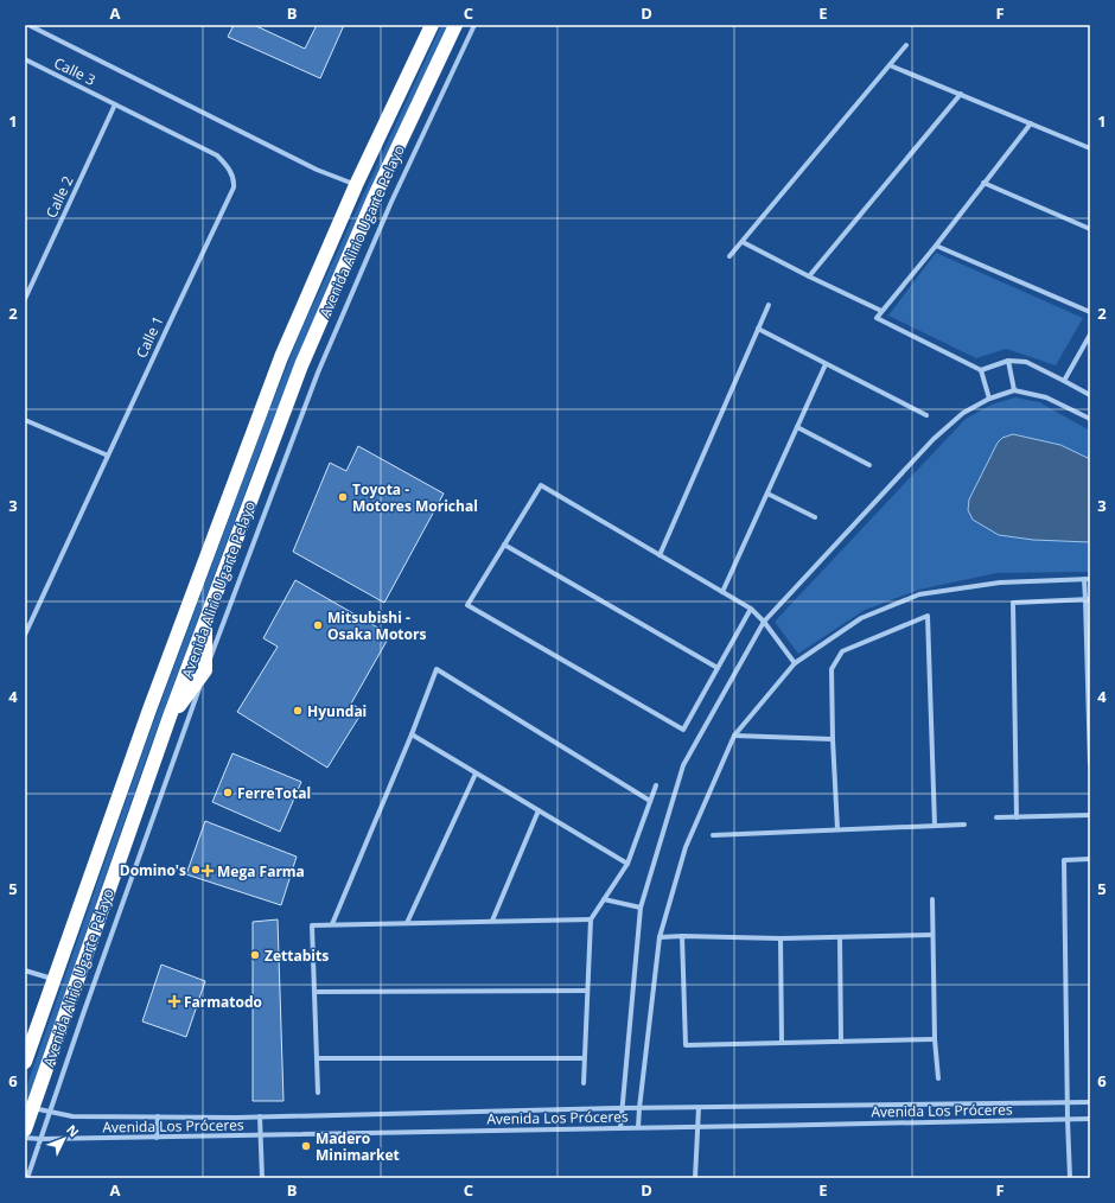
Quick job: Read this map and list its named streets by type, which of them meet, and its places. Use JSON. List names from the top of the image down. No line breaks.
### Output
{"streets":{"highway":["Avenida Alirio Ugarte Pelayo"],"street":["Calle 3","Calle 2","Calle 1","Avenida Los Próceres"]},"crossings":[["Calle 3","Calle 2"],["Calle 3","Calle 1"],["Calle 2","Calle 1"],["Avenida Alirio Ugarte Pelayo","Avenida Los Próceres"]],"places":{"other":["Toyota - Motores Morichal","Mitsubishi - Osaka Motors","Hyundai","FerreTotal","Domino's","Zettabits","Madero Minimarket"],"health":["Mega Farma","Farmatodo"]},"north":"top right","grid":{"columns":["A","B","C","D","E","F"],"rows":["1","2","3","4","5","6"]}}
